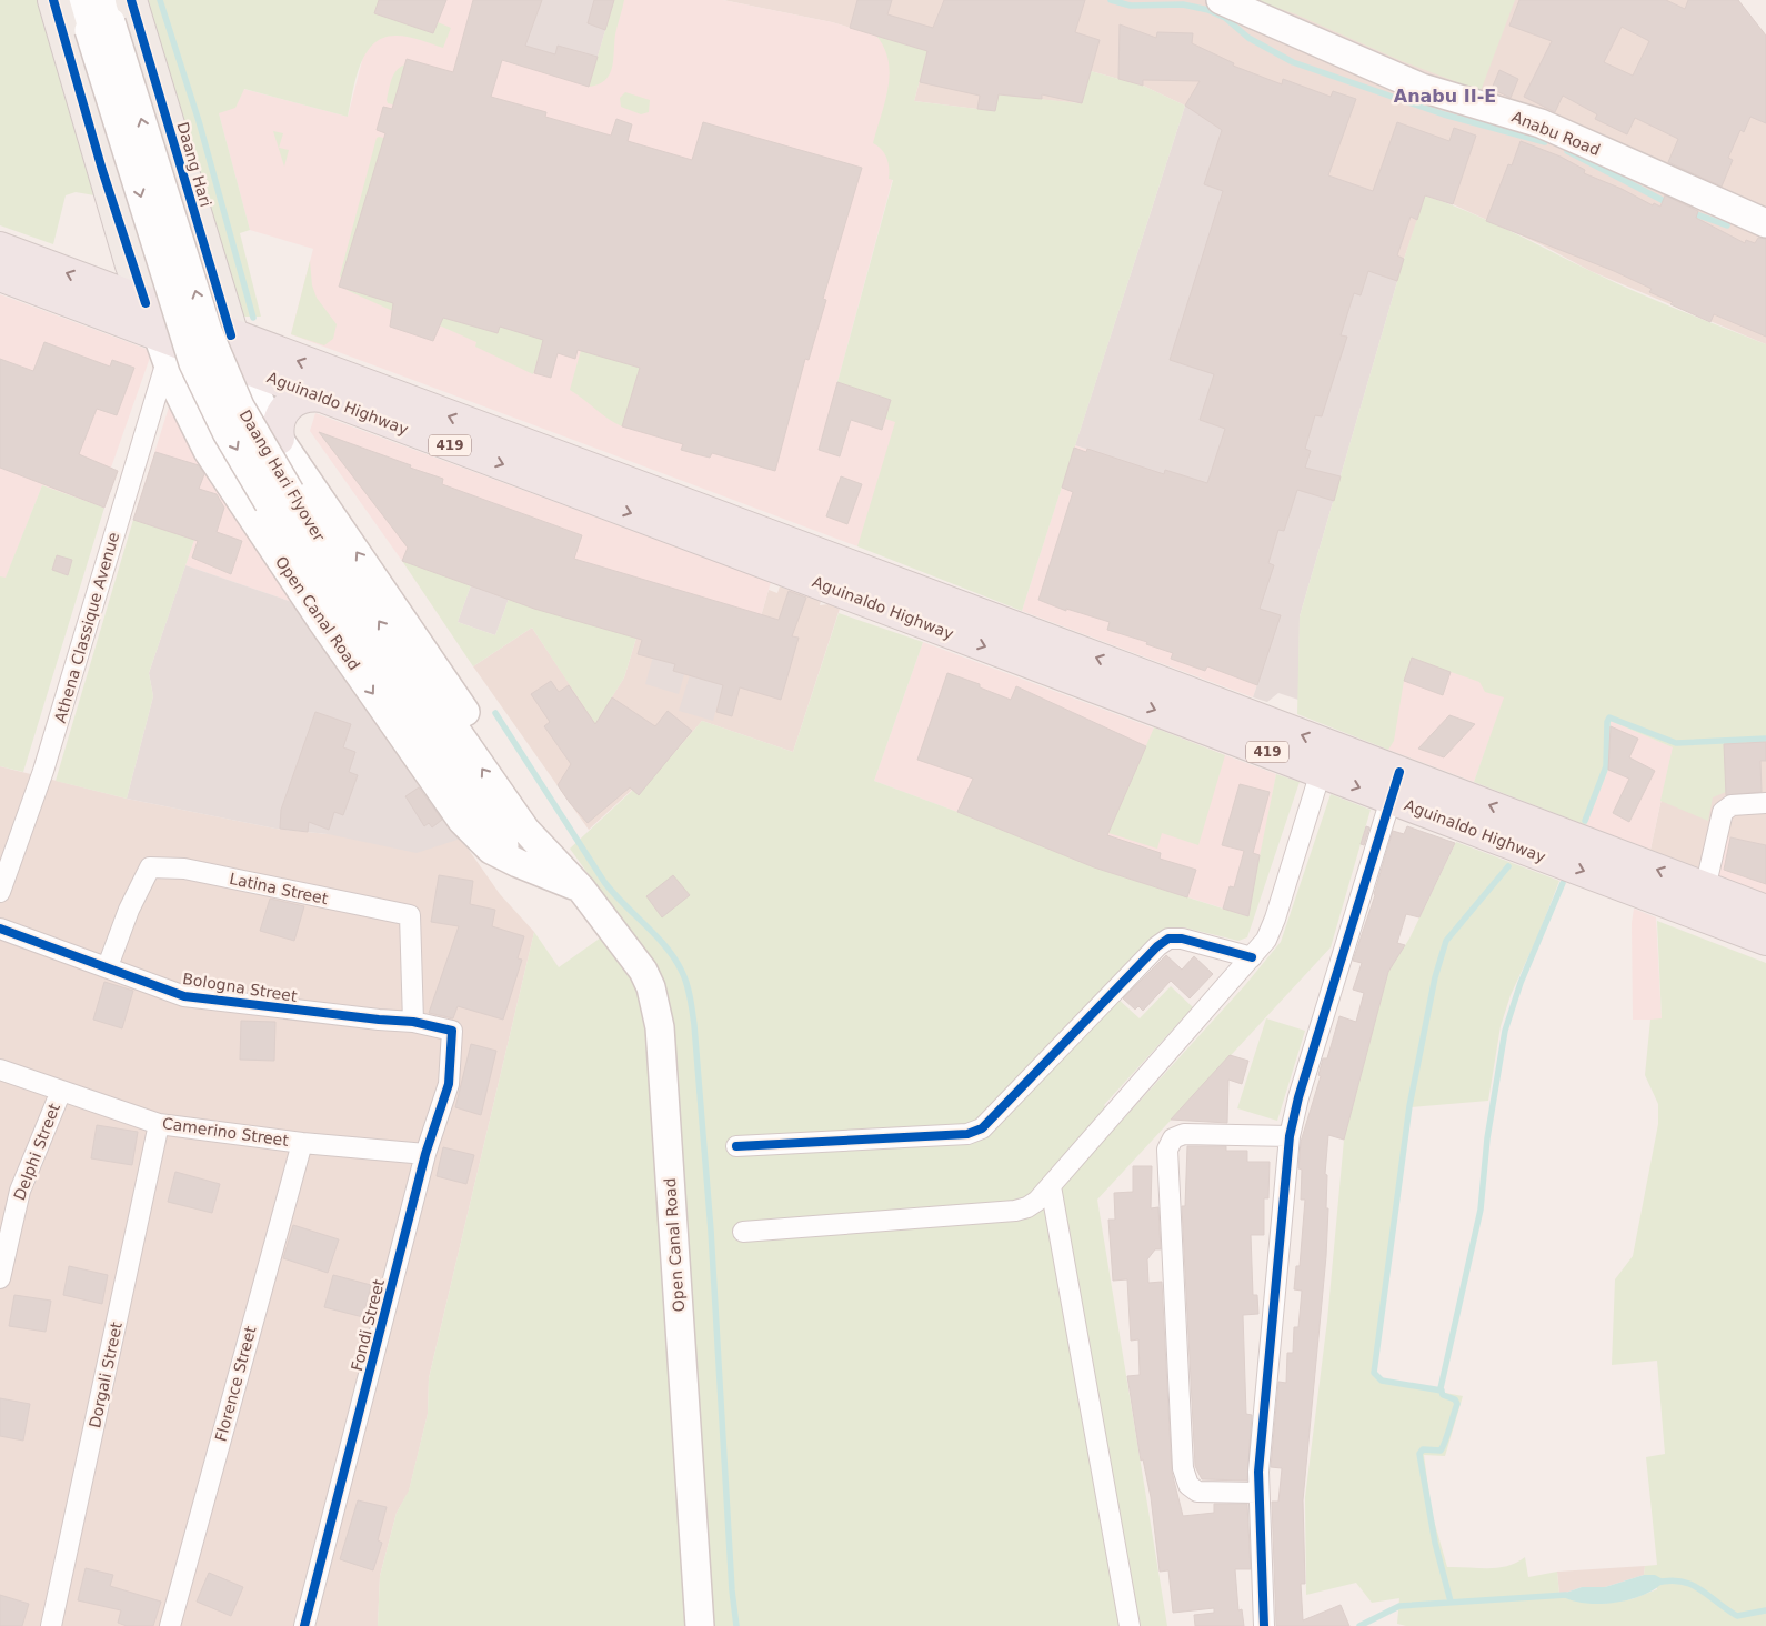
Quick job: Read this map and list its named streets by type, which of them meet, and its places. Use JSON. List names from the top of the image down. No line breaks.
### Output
{"streets":{"highway":["Aguinaldo Highway","419"],"main road":["Anabu Road","Daang Hari","Daang Hari Flyover","Open Canal Road"],"street":["Athena Classique Avenue","Latina Street","Bologna Street","Camerino Street","Delphi Street","Fondi Street","Dorgali Street","Florence Street"]},"crossings":[["Daang Hari","Aguinaldo Highway"],["Daang Hari","Daang Hari Flyover"],["Aguinaldo Highway","Open Canal Road"],["Aguinaldo Highway","Athena Classique Avenue"],["Daang Hari Flyover","Open Canal Road"],["Open Canal Road","Athena Classique Avenue"],["Latina Street","Bologna Street"],["Bologna Street","Fondi Street"],["Camerino Street","Delphi Street"],["Camerino Street","Fondi Street"],["Camerino Street","Dorgali Street"],["Camerino Street","Florence Street"]],"districts":["Anabu II-E"]}
